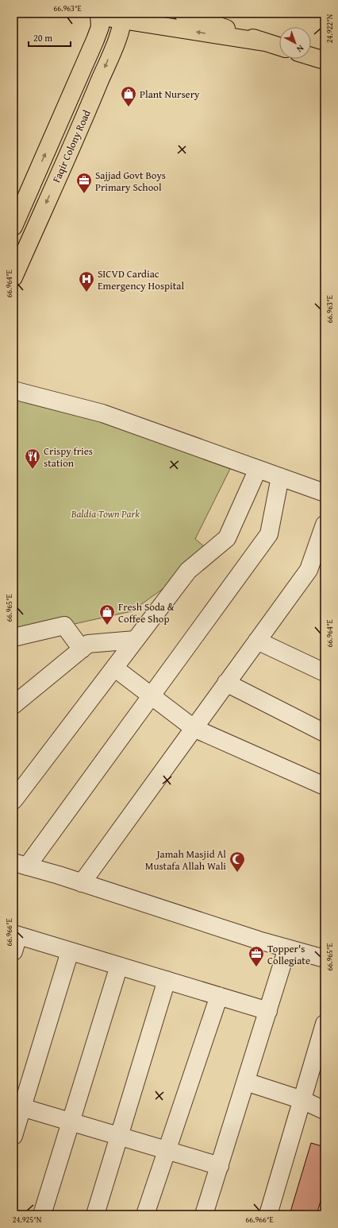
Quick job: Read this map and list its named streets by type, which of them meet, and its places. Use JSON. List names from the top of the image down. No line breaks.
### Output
{"streets":{"main road":["Faqir Colony Road"]},"parks":["Baldia Town Park"],"places":{"shop":["Plant Nursery","Fresh Soda & Coffee Shop"],"office":["Sajjad Govt Boys Primary School","Topper's Collegiate"],"hospital":["SICVD Cardiac Emergency Hospital"],"restaurant":["Crispy fries station"],"mosque":["Jamah Masjid Al Mustafa Allah Wali"]},"scale_bar":"20 m","north":"bottom right","coordinates":["66.963°E","24.922°N","66.964°E","66.965°E","66.966°E","24.925°N"]}
